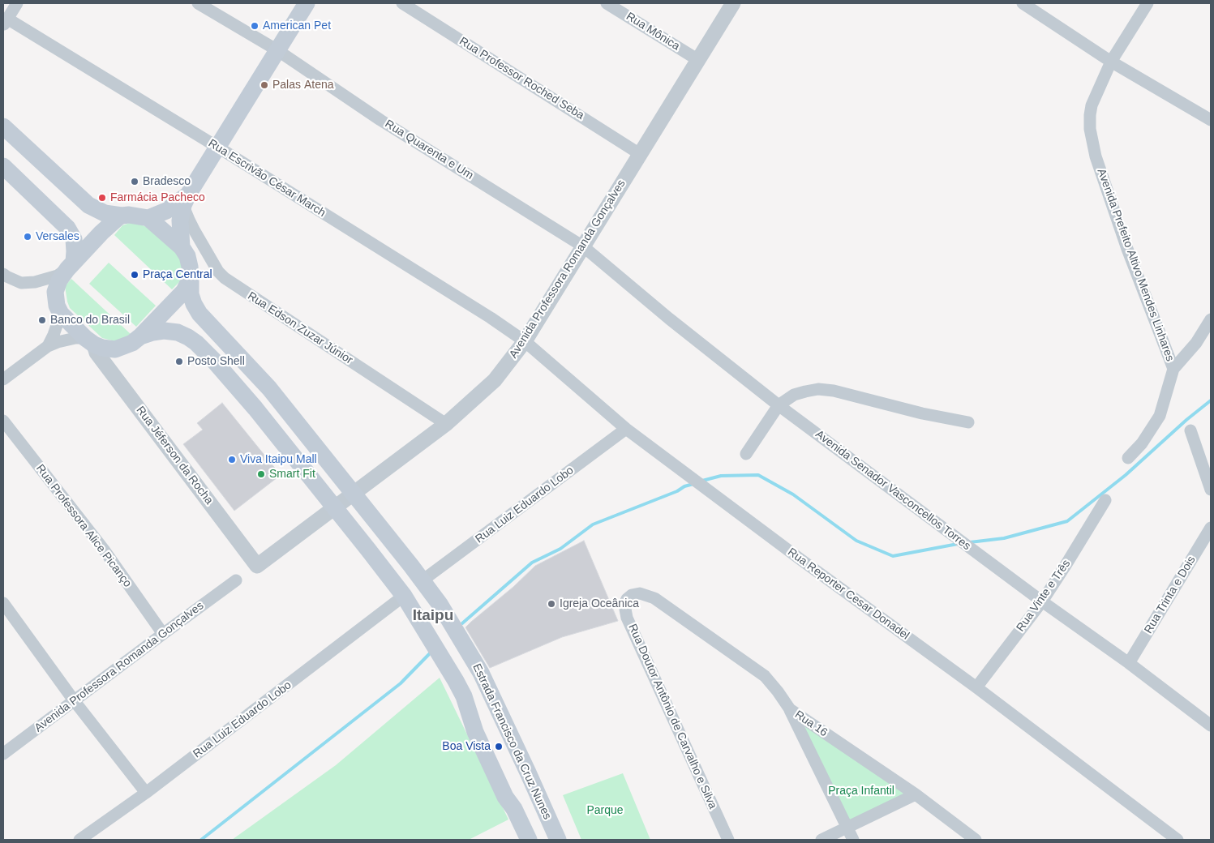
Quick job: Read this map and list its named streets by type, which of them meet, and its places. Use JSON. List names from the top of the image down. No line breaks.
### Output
{"streets":{"main road":["Estrada Francisco da Cruz Nunes"],"street":["Rua Mônica","Rua Professor Roched Seba","Rua Quarenta e Um","Rua Escrivão César March","Avenida Prefeito Altivo Mendes Linhares","Avenida Professora Romanda Gonçalves","Rua Edson Zuzar Júnior","Rua Jéferson da Rocha","Avenida Senador Vasconcellos Torres","Rua Luiz Eduardo Lobo","Rua Professora Alice Picanço","Rua Reporter Cesar Donadel","Rua Trinta e Dois","Rua Vinte e Três","Rua Doutor Antônio de Carvalho e Silva","Rua 16"]},"crossings":[["Rua Mônica","Avenida Professora Romanda Gonçalves"],["Rua Professor Roched Seba","Avenida Professora Romanda Gonçalves"],["Rua Quarenta e Um","Avenida Professora Romanda Gonçalves"],["Rua Quarenta e Um","Avenida Senador Vasconcellos Torres"],["Rua Escrivão César March","Avenida Professora Romanda Gonçalves"],["Rua Escrivão César March","Rua Reporter Cesar Donadel"],["Avenida Professora Romanda Gonçalves","Rua Edson Zuzar Júnior"],["Avenida Professora Romanda Gonçalves","Rua Jéferson da Rocha"],["Avenida Professora Romanda Gonçalves","Avenida Senador Vasconcellos Torres"],["Avenida Professora Romanda Gonçalves","Rua Professora Alice Picanço"],["Avenida Professora Romanda Gonçalves","Rua Reporter Cesar Donadel"],["Avenida Professora Romanda Gonçalves","Estrada Francisco da Cruz Nunes"],["Rua Jéferson da Rocha","Estrada Francisco da Cruz Nunes"],["Avenida Senador Vasconcellos Torres","Rua Trinta e Dois"],["Avenida Senador Vasconcellos Torres","Rua Vinte e Três"],["Rua Luiz Eduardo Lobo","Rua Reporter Cesar Donadel"],["Rua Luiz Eduardo Lobo","Estrada Francisco da Cruz Nunes"],["Rua Reporter Cesar Donadel","Rua Vinte e Três"],["Rua Doutor Antônio de Carvalho e Silva","Rua 16"]],"districts":["Itaipu"],"parks":["Praça Infantil","Parque"],"places":["American Pet","Palas Atena","Bradesco","Farmácia Pacheco","Versales","Praça Central","Banco do Brasil","Posto Shell","Viva Itaipu Mall","Smart Fit","Igreja Oceânica","Boa Vista"]}
